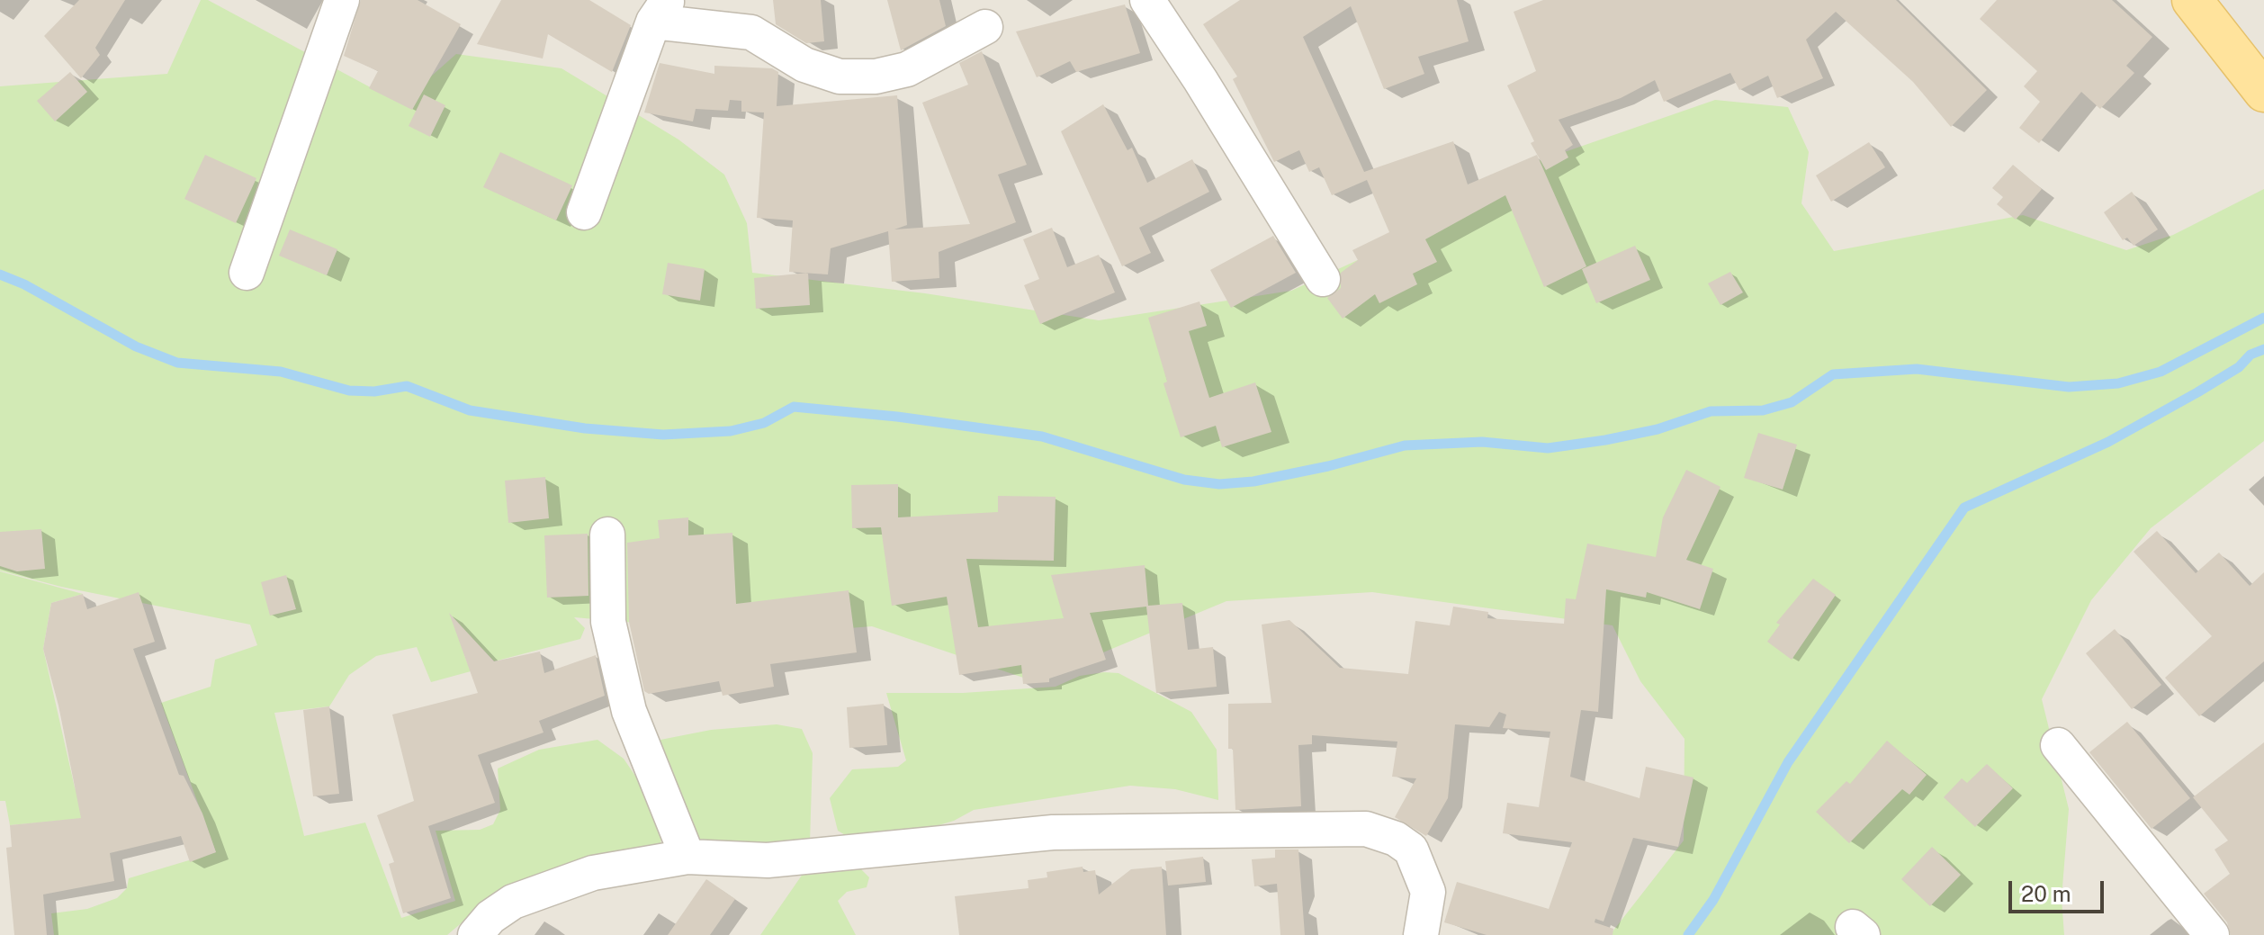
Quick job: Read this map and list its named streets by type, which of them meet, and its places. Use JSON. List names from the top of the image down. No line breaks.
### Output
{"scale_bar":"20 m"}
